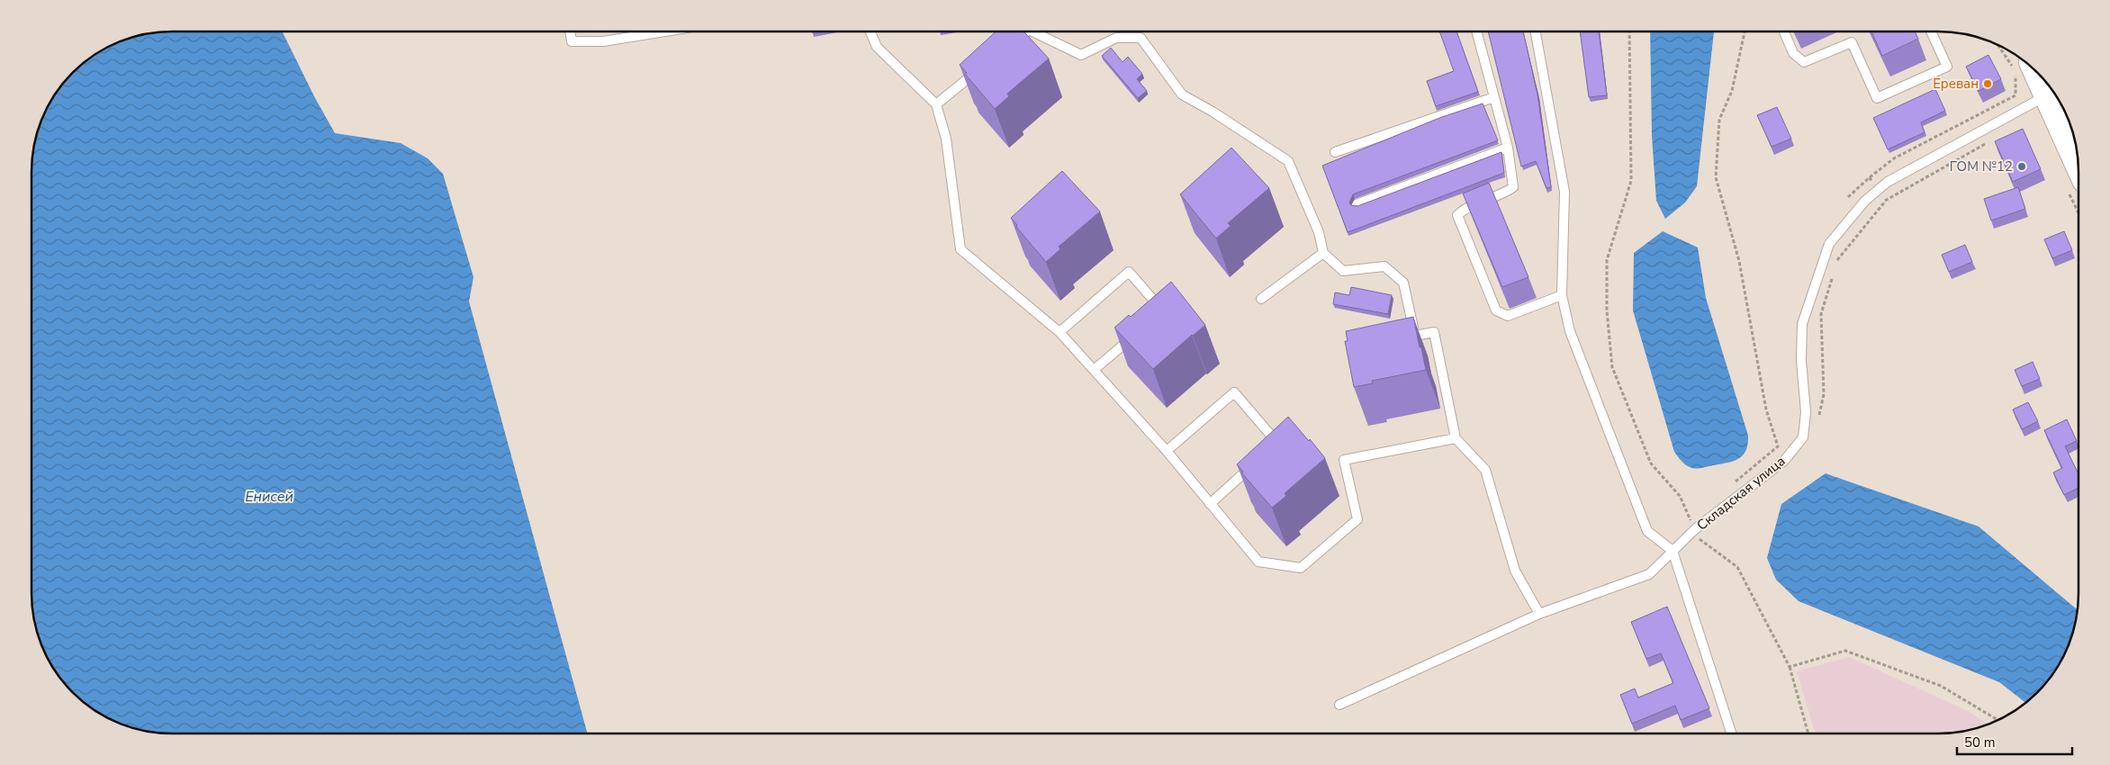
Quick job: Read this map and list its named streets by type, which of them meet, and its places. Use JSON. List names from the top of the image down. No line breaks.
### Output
{"streets":{"lane":["Складская улица"]},"water":["Енисей"],"places":["Ереван","ГОМ №12"],"scale_bar":"50 m"}
